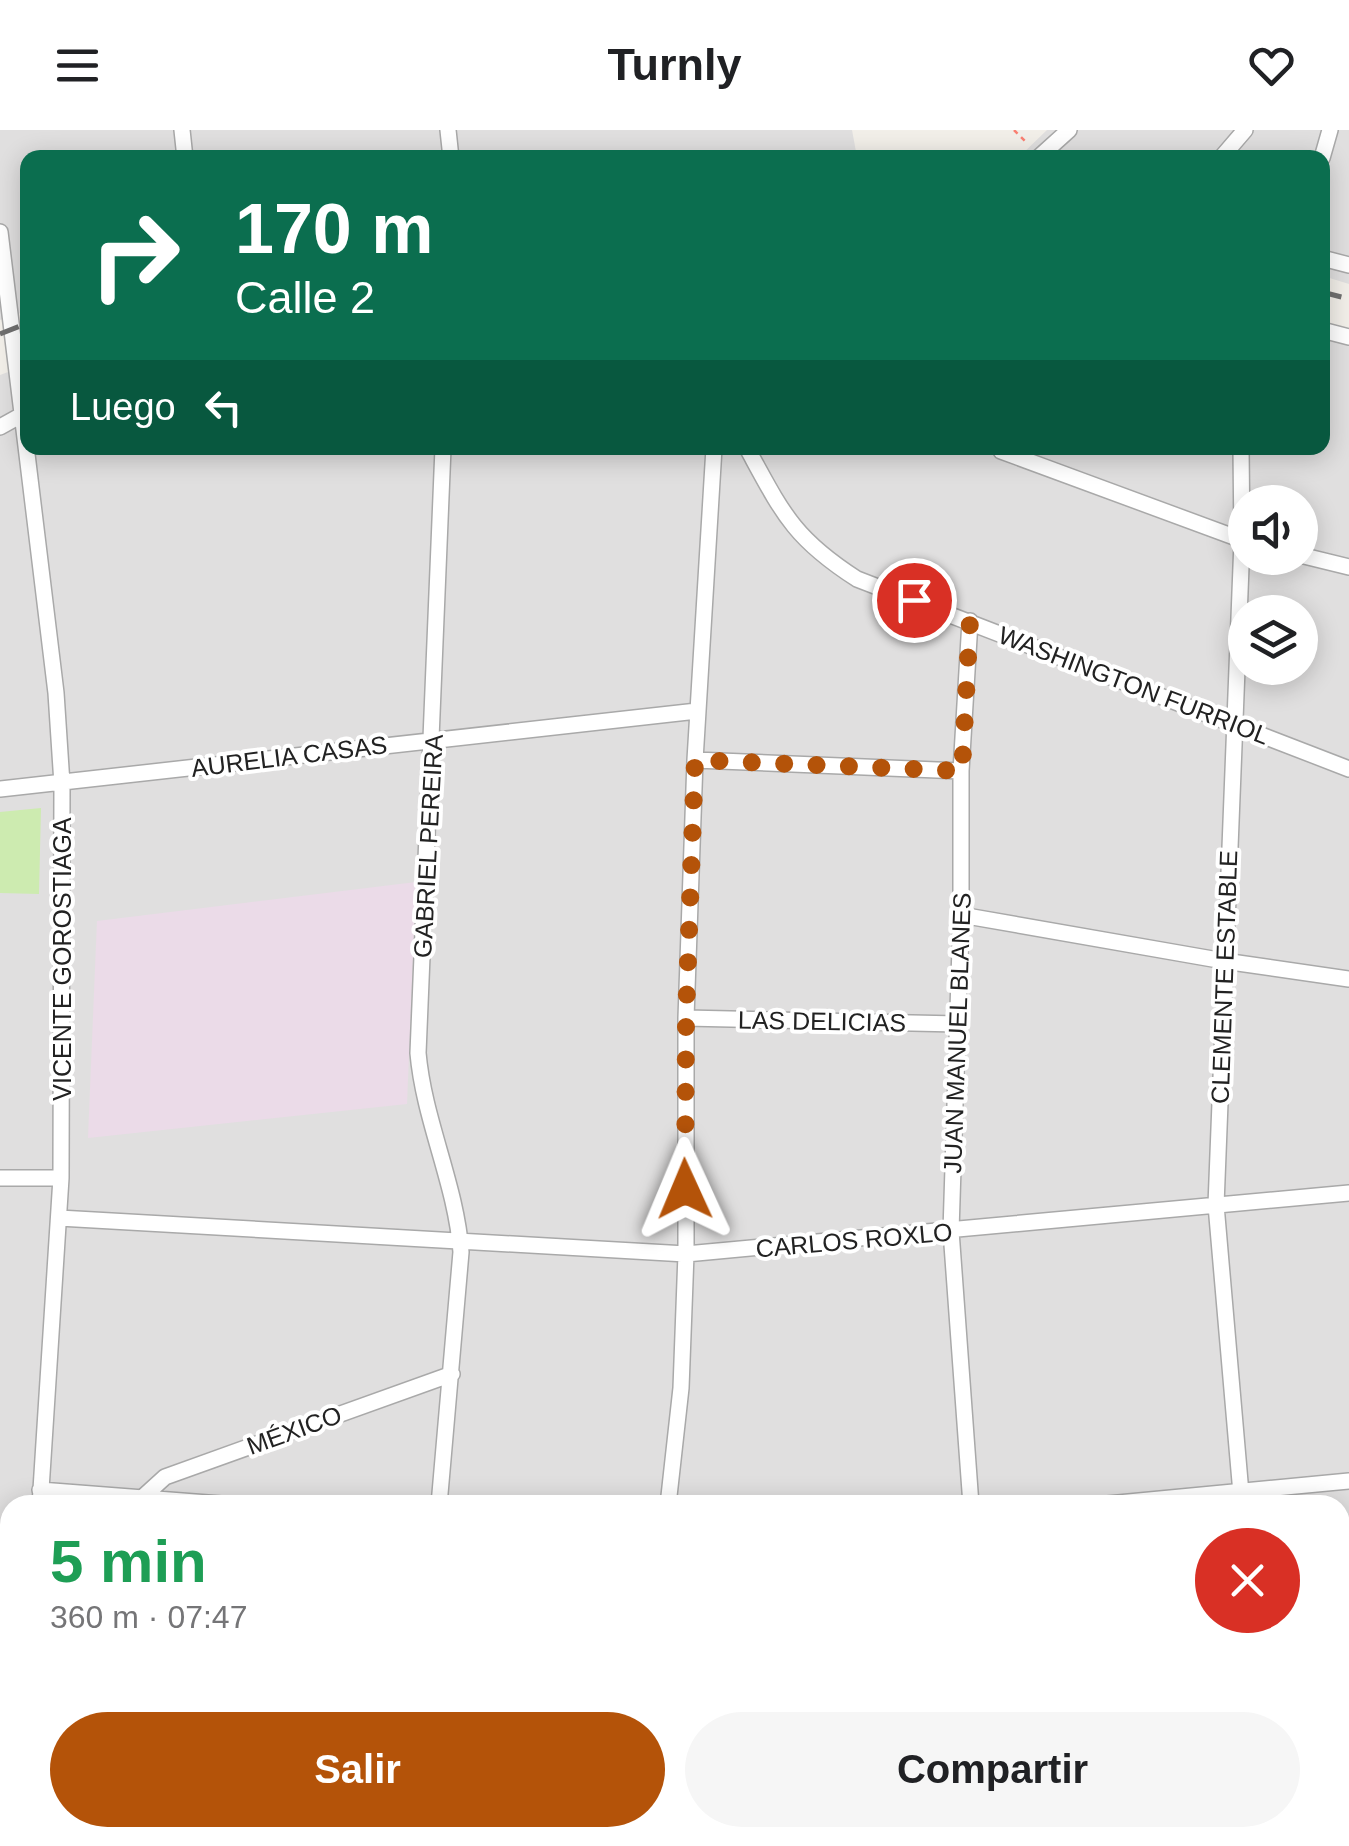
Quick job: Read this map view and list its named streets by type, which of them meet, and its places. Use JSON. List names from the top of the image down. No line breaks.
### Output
{"streets":{"street":["WASHINGTON FURRIOL","AURELIA CASAS","GABRIEL PEREIRA","VICENTE GOROSTIAGA","CLEMENTE ESTABLE","LAS DELICIAS","JUAN MANUEL BLANES","CARLOS ROXLO","MÉXICO"]},"crossings":[["WASHINGTON FURRIOL","CLEMENTE ESTABLE"],["WASHINGTON FURRIOL","JUAN MANUEL BLANES"],["AURELIA CASAS","GABRIEL PEREIRA"],["AURELIA CASAS","VICENTE GOROSTIAGA"],["GABRIEL PEREIRA","CARLOS ROXLO"],["GABRIEL PEREIRA","MÉXICO"],["VICENTE GOROSTIAGA","CARLOS ROXLO"],["CLEMENTE ESTABLE","CARLOS ROXLO"],["LAS DELICIAS","JUAN MANUEL BLANES"],["JUAN MANUEL BLANES","CARLOS ROXLO"]],"page":{"header":"Turnly","turn":["170 m","Calle 2"],"then":"Luego","heading":["5 min","360 m · 07:47"],"buttons":["Salir","Compartir"]}}
